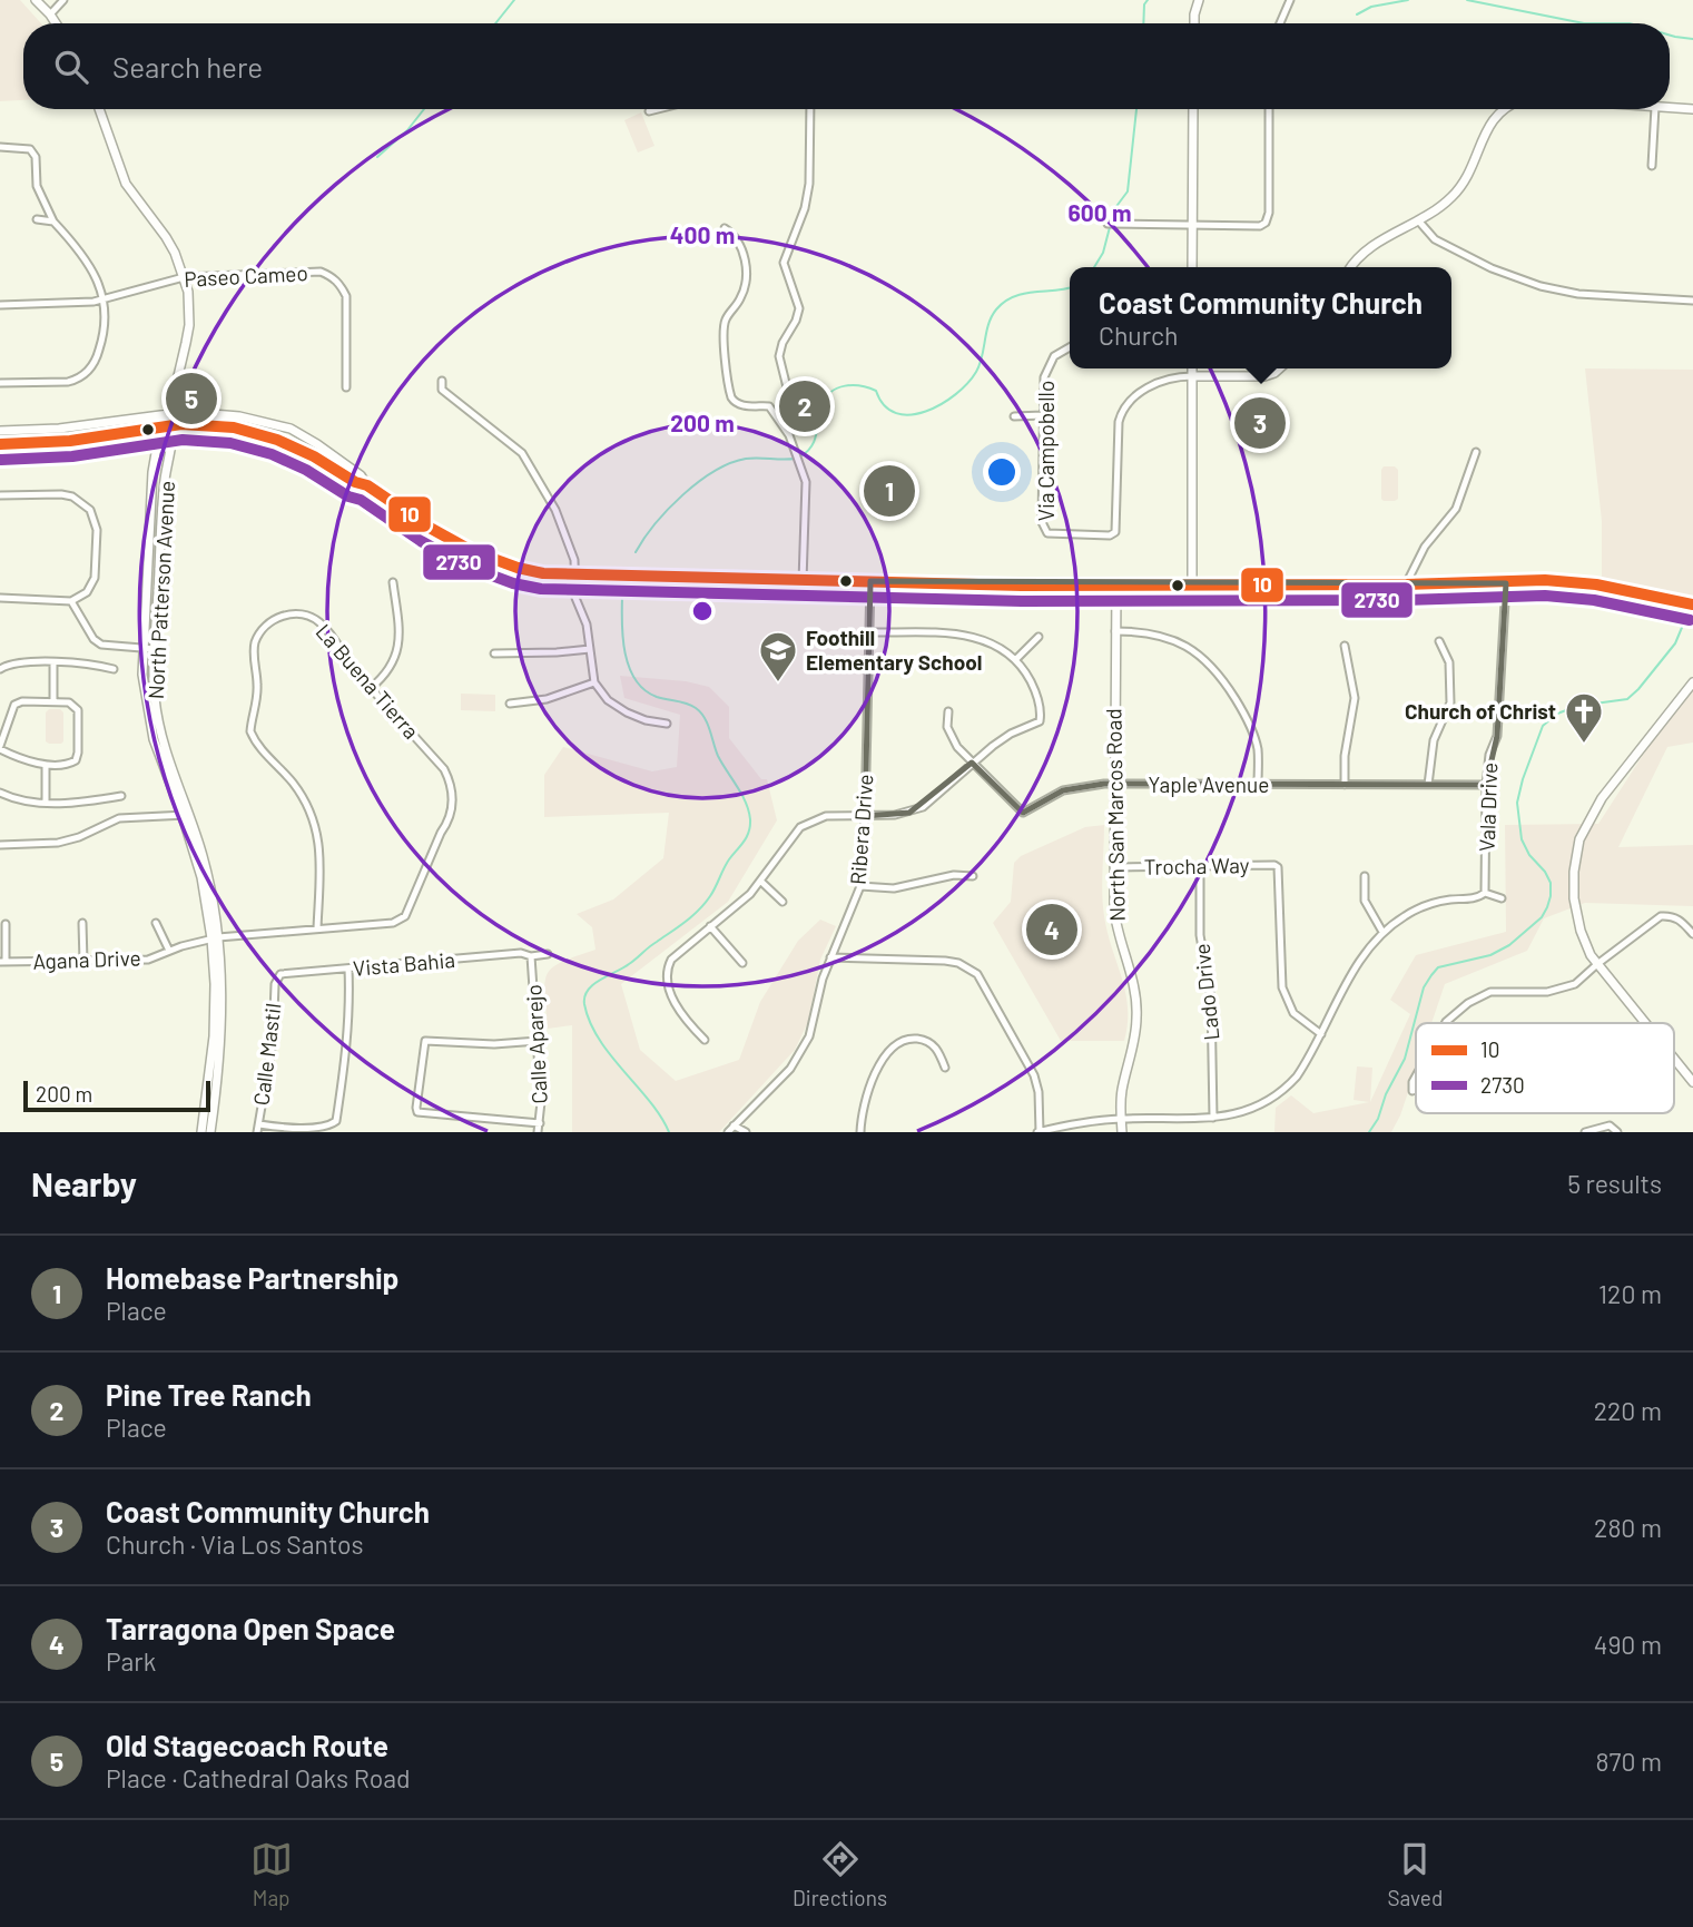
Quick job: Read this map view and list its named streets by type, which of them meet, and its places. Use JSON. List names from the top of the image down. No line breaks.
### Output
{"streets":{"main road":["North Patterson Avenue","North San Marcos Road"],"street":["Paseo Cameo","Via Campobello","La Buena Tierra","Yaple Avenue","Vala Drive","Ribera Drive","Trocha Way","Agana Drive","Vista Bahia","Lado Drive","Calle Aparejo","Calle Mastil"]},"crossings":[["Paseo Cameo","North Patterson Avenue"],["North Patterson Avenue","Agana Drive"],["North Patterson Avenue","Vista Bahia"],["La Buena Tierra","Vista Bahia"],["Yaple Avenue","Vala Drive"],["Yaple Avenue","North San Marcos Road"],["North San Marcos Road","Trocha Way"],["Trocha Way","Lado Drive"],["Agana Drive","Vista Bahia"],["Vista Bahia","Calle Aparejo"],["Vista Bahia","Calle Mastil"]],"places":{"school or university":["Foothill Elementary School"],"church":["Church of Christ"]},"lines":["transit line 10","transit line 2730"],"legend":["10","2730"],"scale_bar":"200 m","page":{"search":"Search here","popup":["Coast Community Church","Church"],"pins":["5","2","3","1","4"],"scale":"200 m","heading":["Nearby","5 results"],"list":[{"mark":"1","name":"Homebase Partnership","note":"Place","value":"120 m"},{"mark":"2","name":"Pine Tree Ranch","note":"Place","value":"220 m"},{"mark":"3","name":"Coast Community Church","note":"Church · Via Los Santos","value":"280 m"},{"mark":"4","name":"Tarragona Open Space","note":"Park","value":"490 m"},{"mark":"5","name":"Old Stagecoach Route","note":"Place · Cathedral Oaks Road","value":"870 m"}],"nav":["Map","Directions","Saved"]},"rings":["600 m","400 m","200 m"]}
